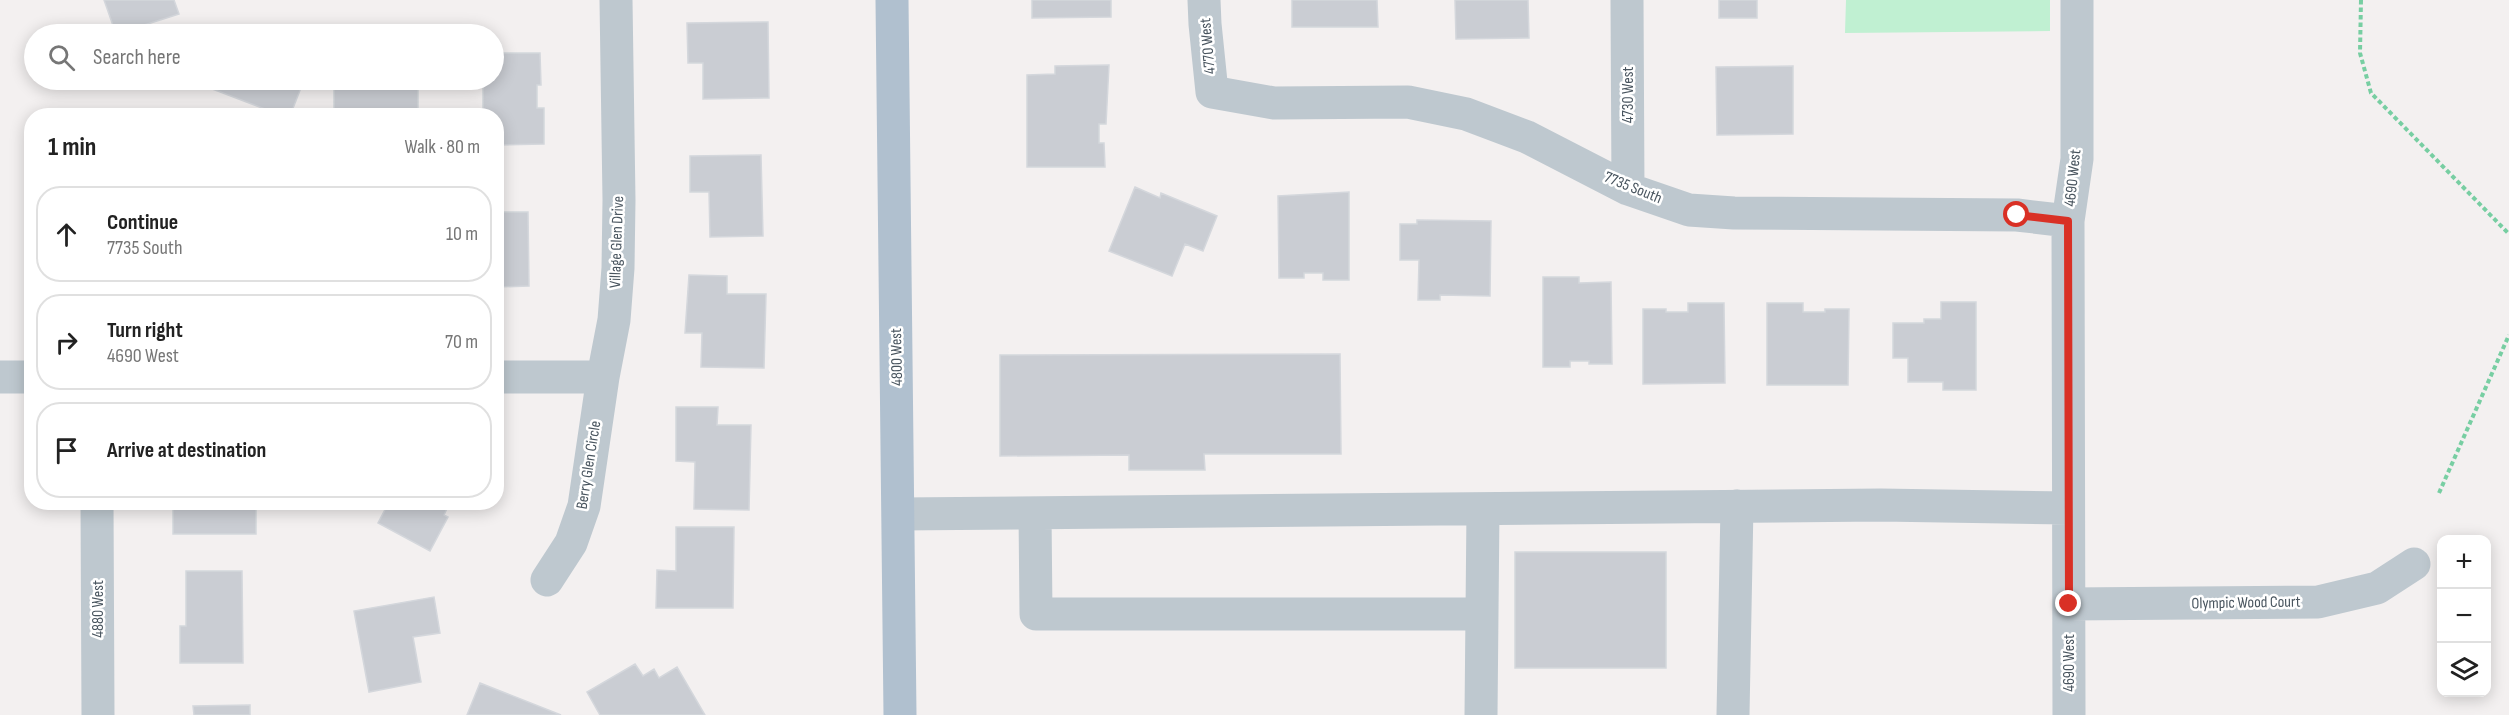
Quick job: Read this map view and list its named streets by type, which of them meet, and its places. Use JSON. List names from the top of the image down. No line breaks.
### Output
{"streets":{"main road":["4800 West"],"street":["4770 West","4730 West","4690 West","7735 South","Village Glen Drive","Berry Glen Circle","Olympic Wood Court","4880 West"]},"crossings":[["4770 West","7735 South"],["4730 West","7735 South"],["4690 West","7735 South"],["4690 West","Olympic Wood Court"],["Village Glen Drive","Berry Glen Circle"]],"page":{"search":"Search here","heading":["1 min","Walk · 80 m"],"list":[["Continue","7735 South","10 m"],["Turn right","4690 West","70 m"],"Arrive at destination"],"map_buttons":["+","−"]}}
